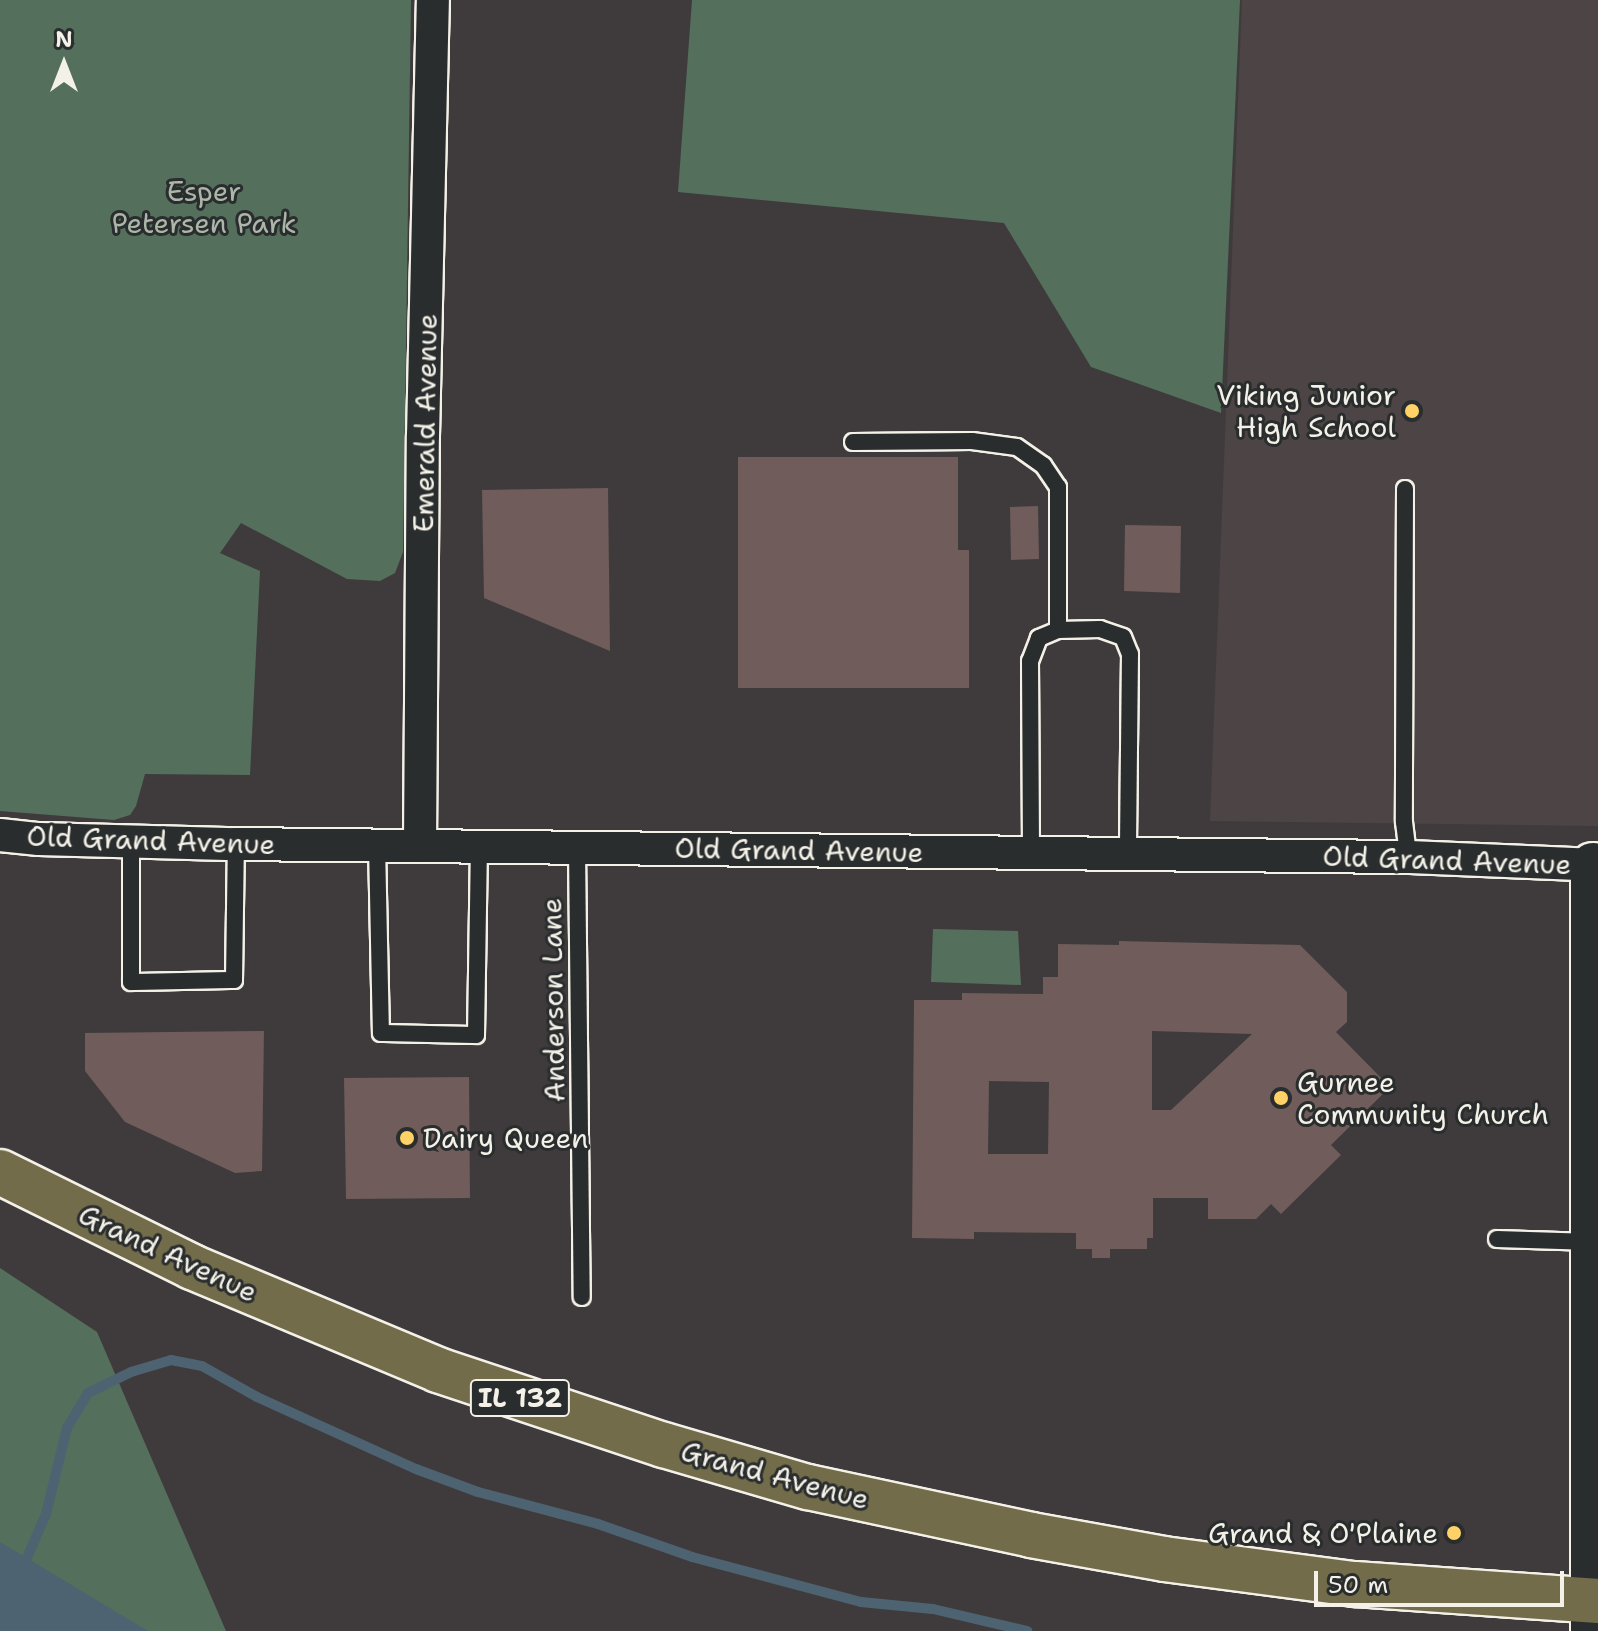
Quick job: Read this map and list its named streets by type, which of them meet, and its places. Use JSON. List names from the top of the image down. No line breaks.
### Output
{"streets":{"main road":["Grand Avenue","IL 132"],"street":["Emerald Avenue","Old Grand Avenue"],"lane":["Anderson Lane"]},"crossings":[["Emerald Avenue","Old Grand Avenue"],["Old Grand Avenue","Anderson Lane"]],"parks":["Esper Petersen Park"],"places":["Viking Junior High School","Gurnee Community Church","Dairy Queen","Grand & O'Plaine"],"scale_bar":"50 m","north":"top"}
